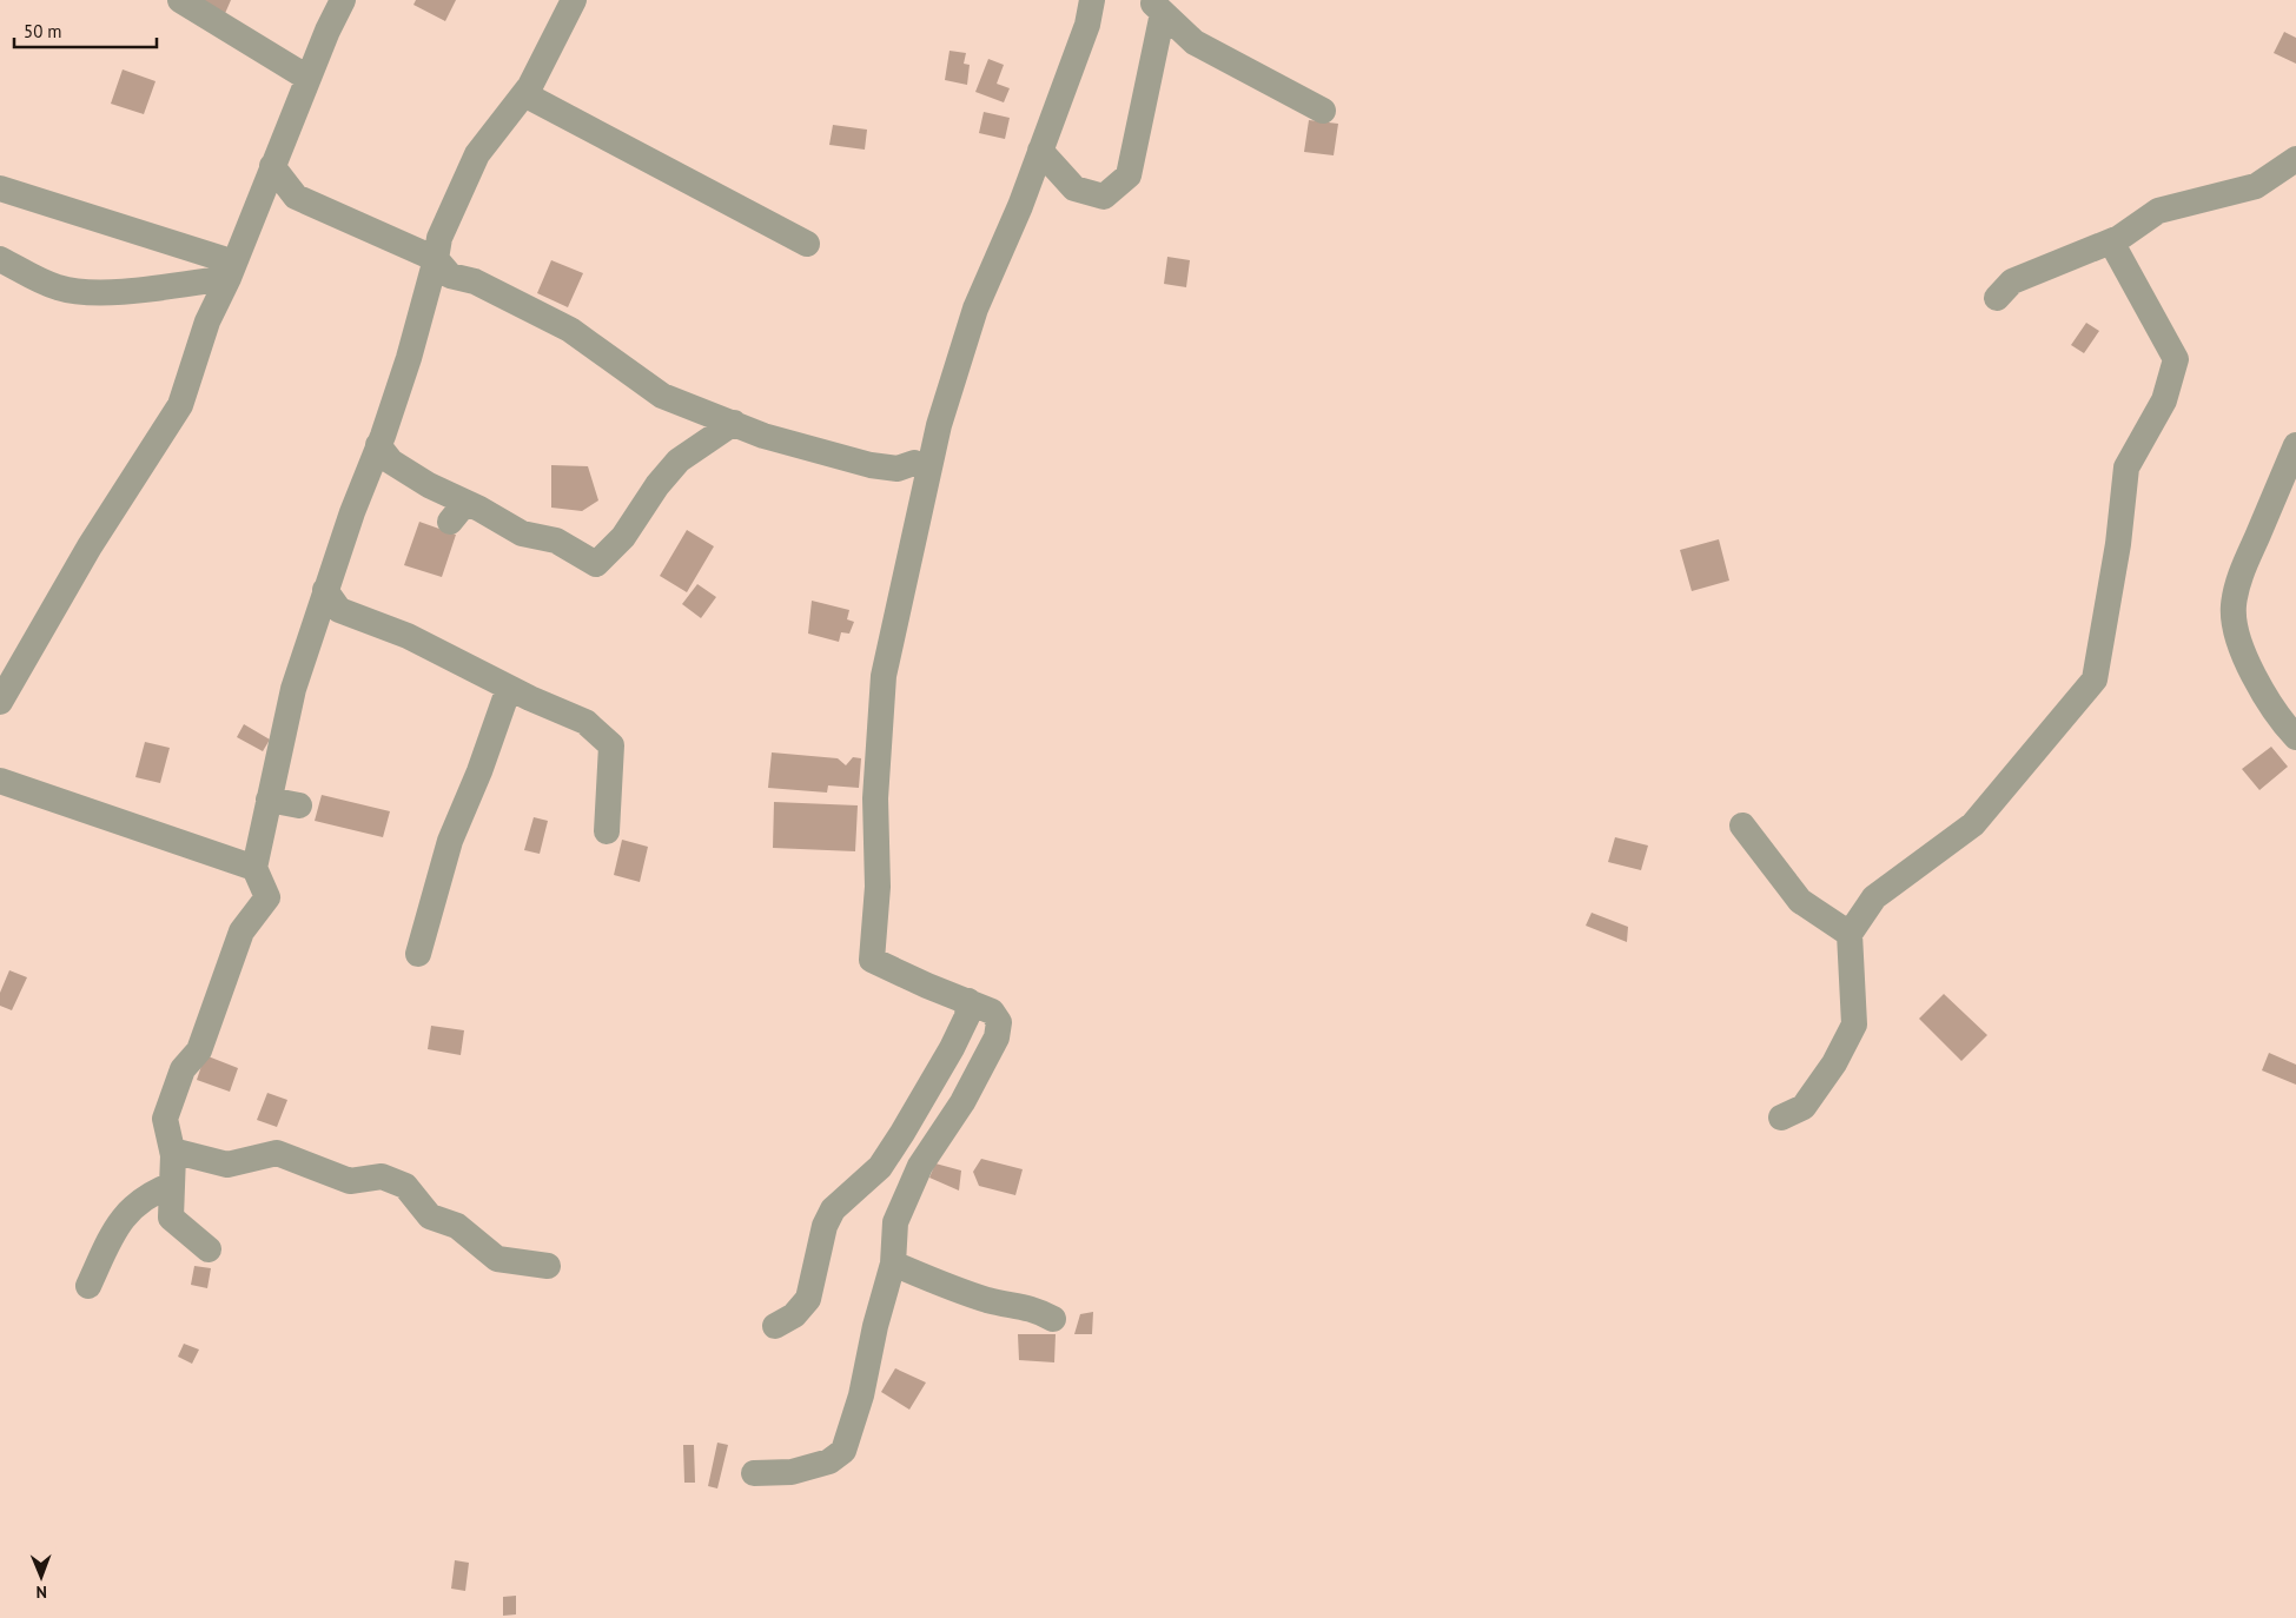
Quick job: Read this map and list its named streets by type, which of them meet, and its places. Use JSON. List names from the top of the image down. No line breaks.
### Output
{"scale_bar":"50 m","north":"bottom"}
